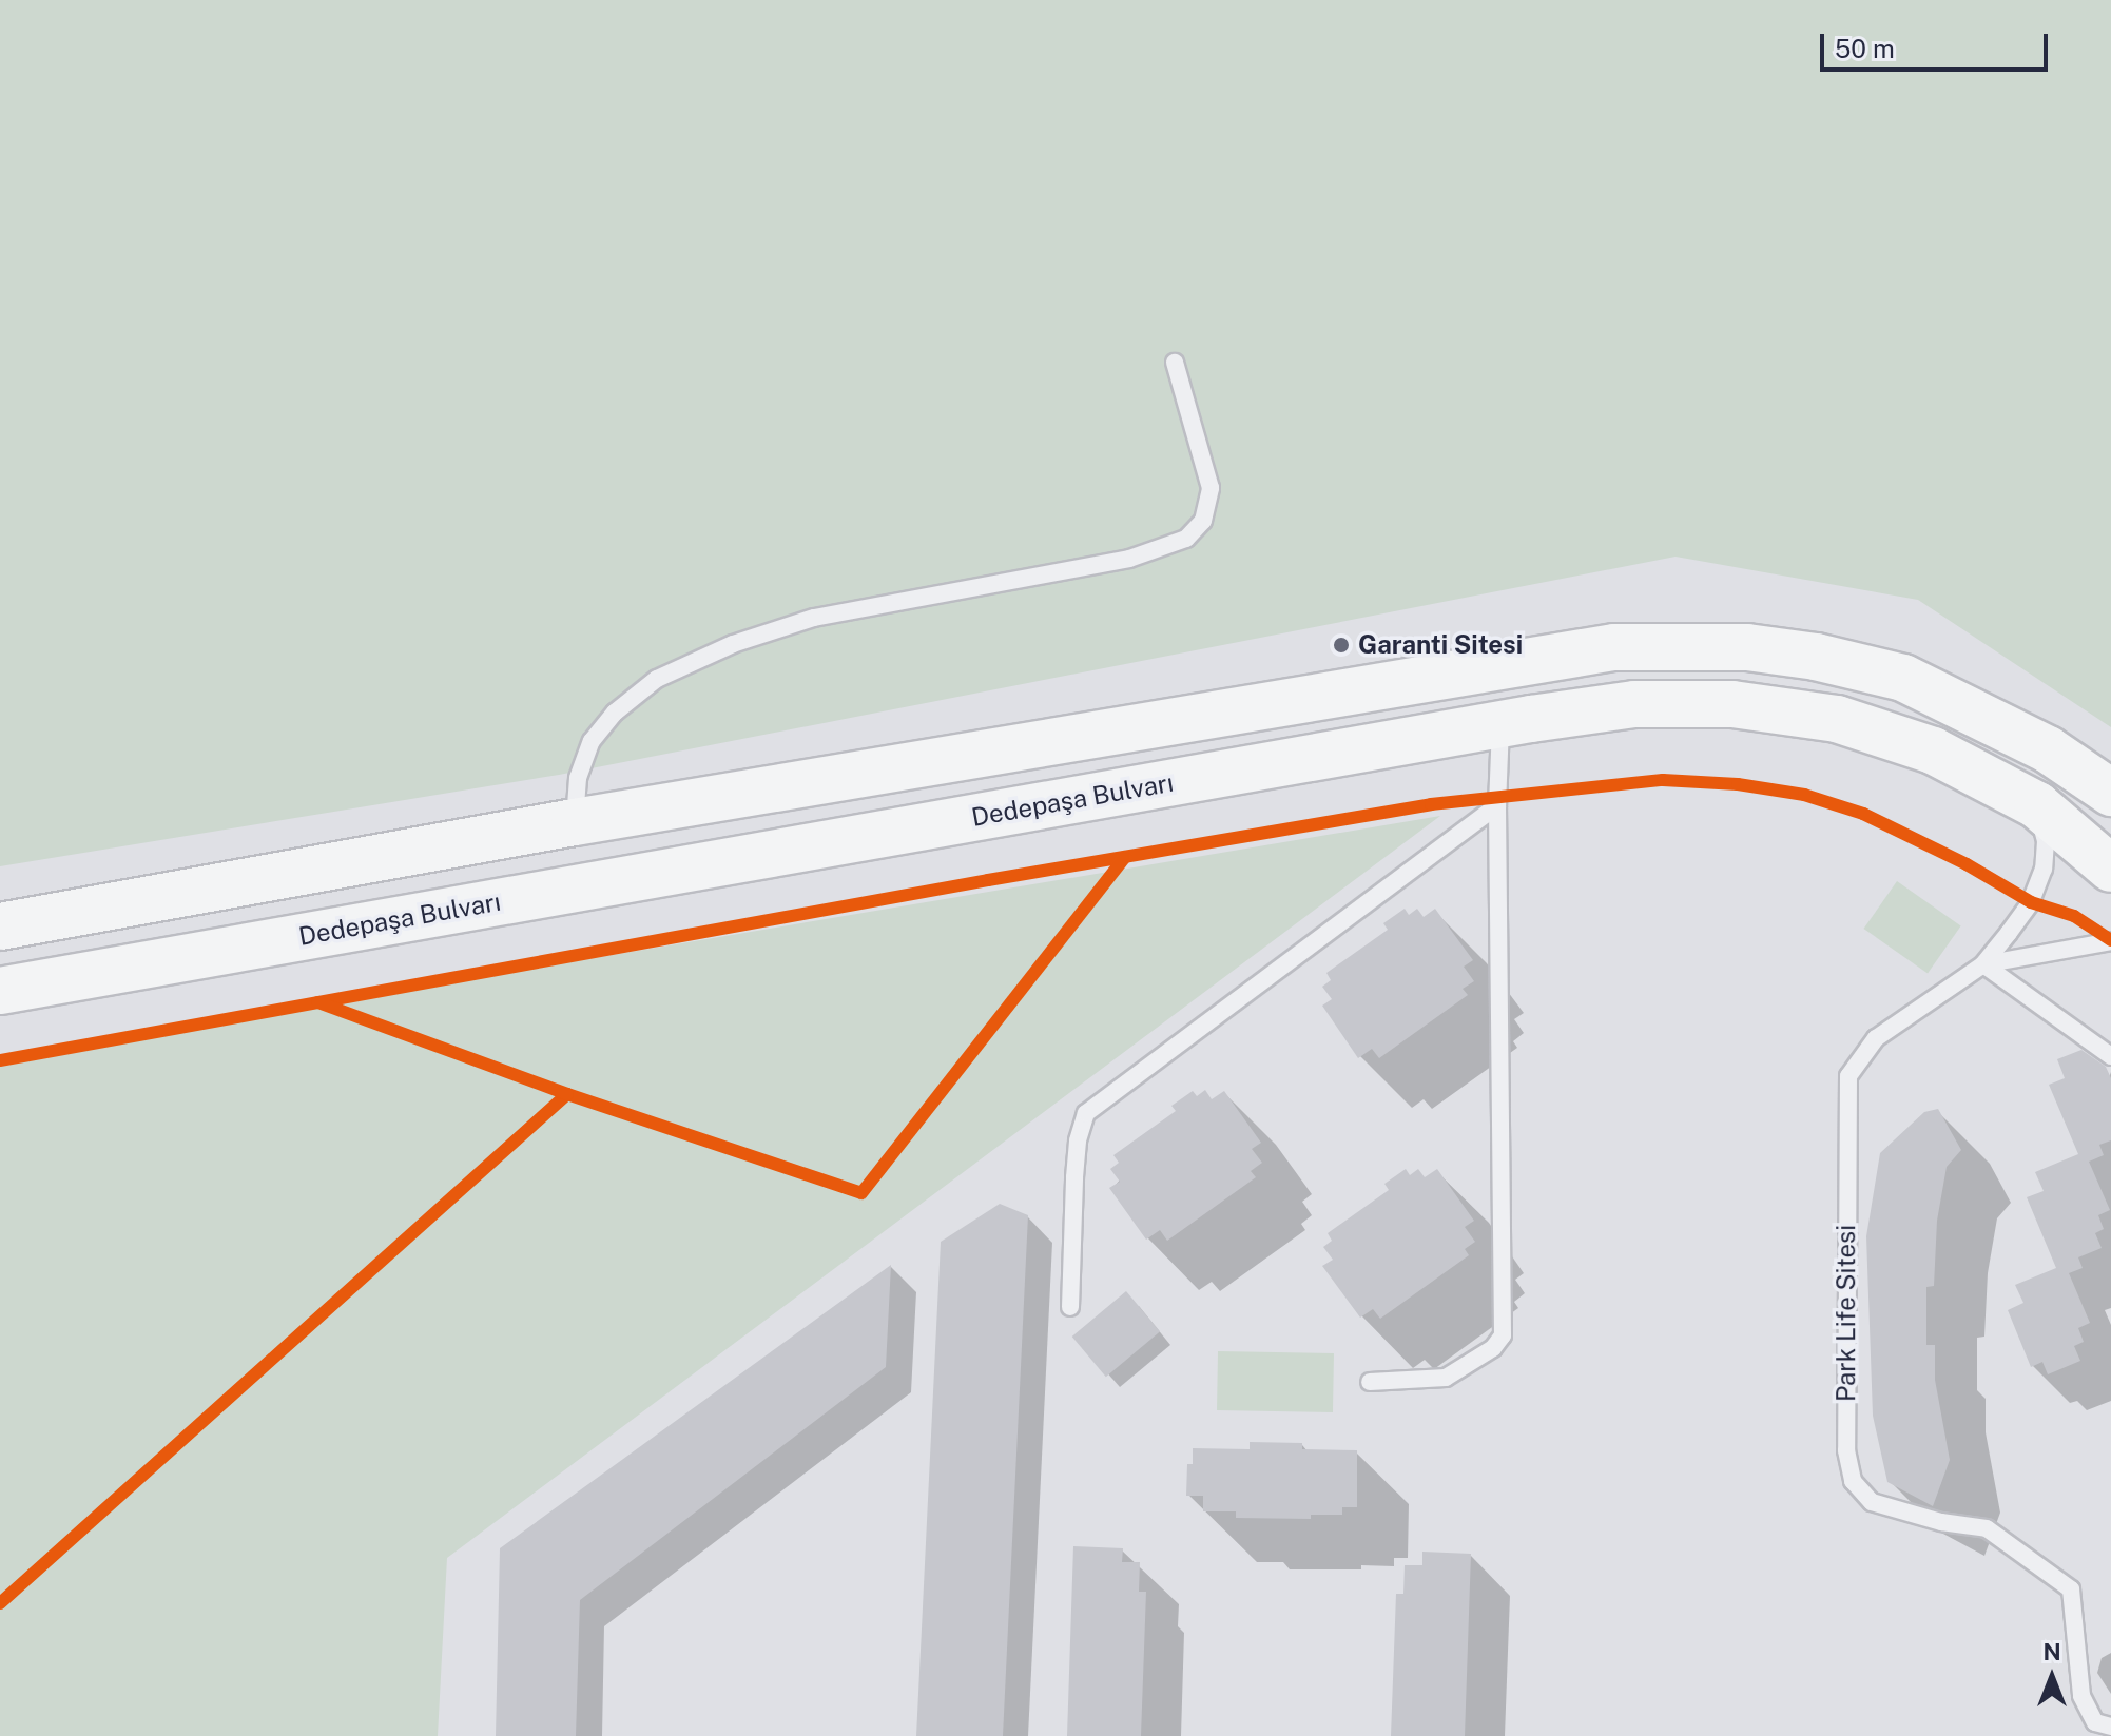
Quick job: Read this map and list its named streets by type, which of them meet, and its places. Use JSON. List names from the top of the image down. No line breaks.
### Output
{"streets":{"main road":["Dedepaşa Bulvarı"],"lane":["Park Life Sitesi"]},"places":["Garanti Sitesi"],"scale_bar":"50 m","north":"top"}
